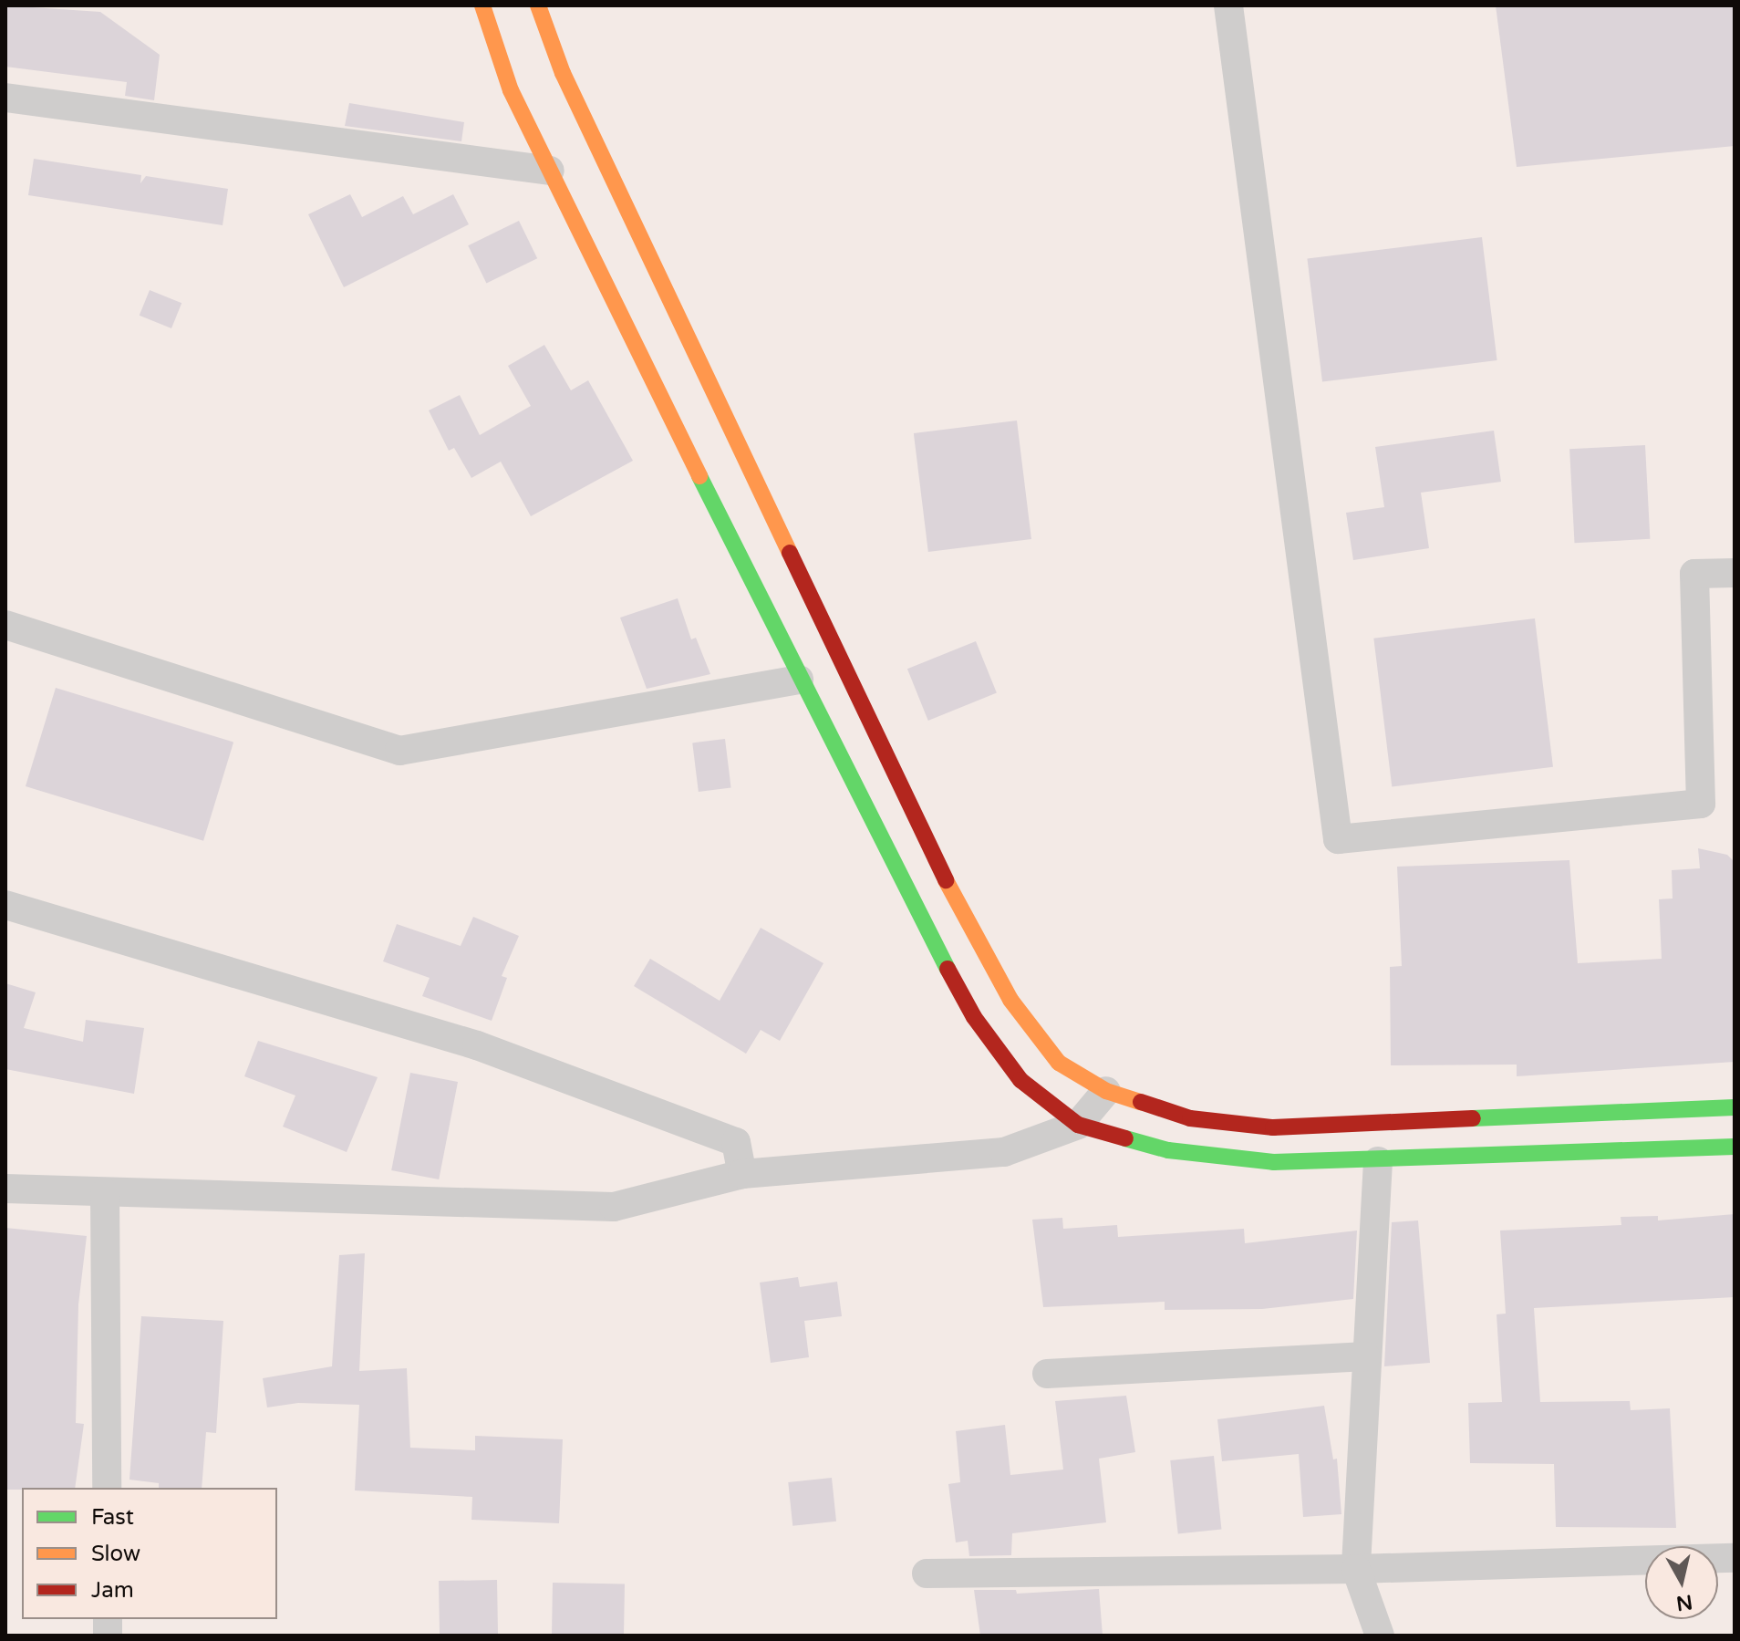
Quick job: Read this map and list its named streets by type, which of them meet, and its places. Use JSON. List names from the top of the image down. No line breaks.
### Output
{"legend":["Fast","Slow","Jam"],"north":"bottom"}
